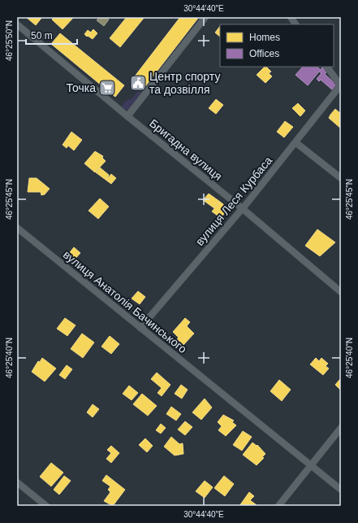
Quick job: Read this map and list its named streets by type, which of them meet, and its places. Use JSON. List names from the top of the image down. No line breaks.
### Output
{"streets":{"street":["Бригадна вулиця","вулиця Леся Курбаса","вулиця Анатолія Бачинського"]},"crossings":[["Бригадна вулиця","вулиця Леся Курбаса"],["вулиця Леся Курбаса","вулиця Анатолія Бачинського"]],"places":{"public building":["Центр спорту та дозвілля"],"supermarket":["Точка"]},"legend":["Homes","Offices"],"scale_bar":"50 m","coordinates":["30°44'40\"E","46°25'50\"N","46°25'45\"N","46°25'40\"N"]}
